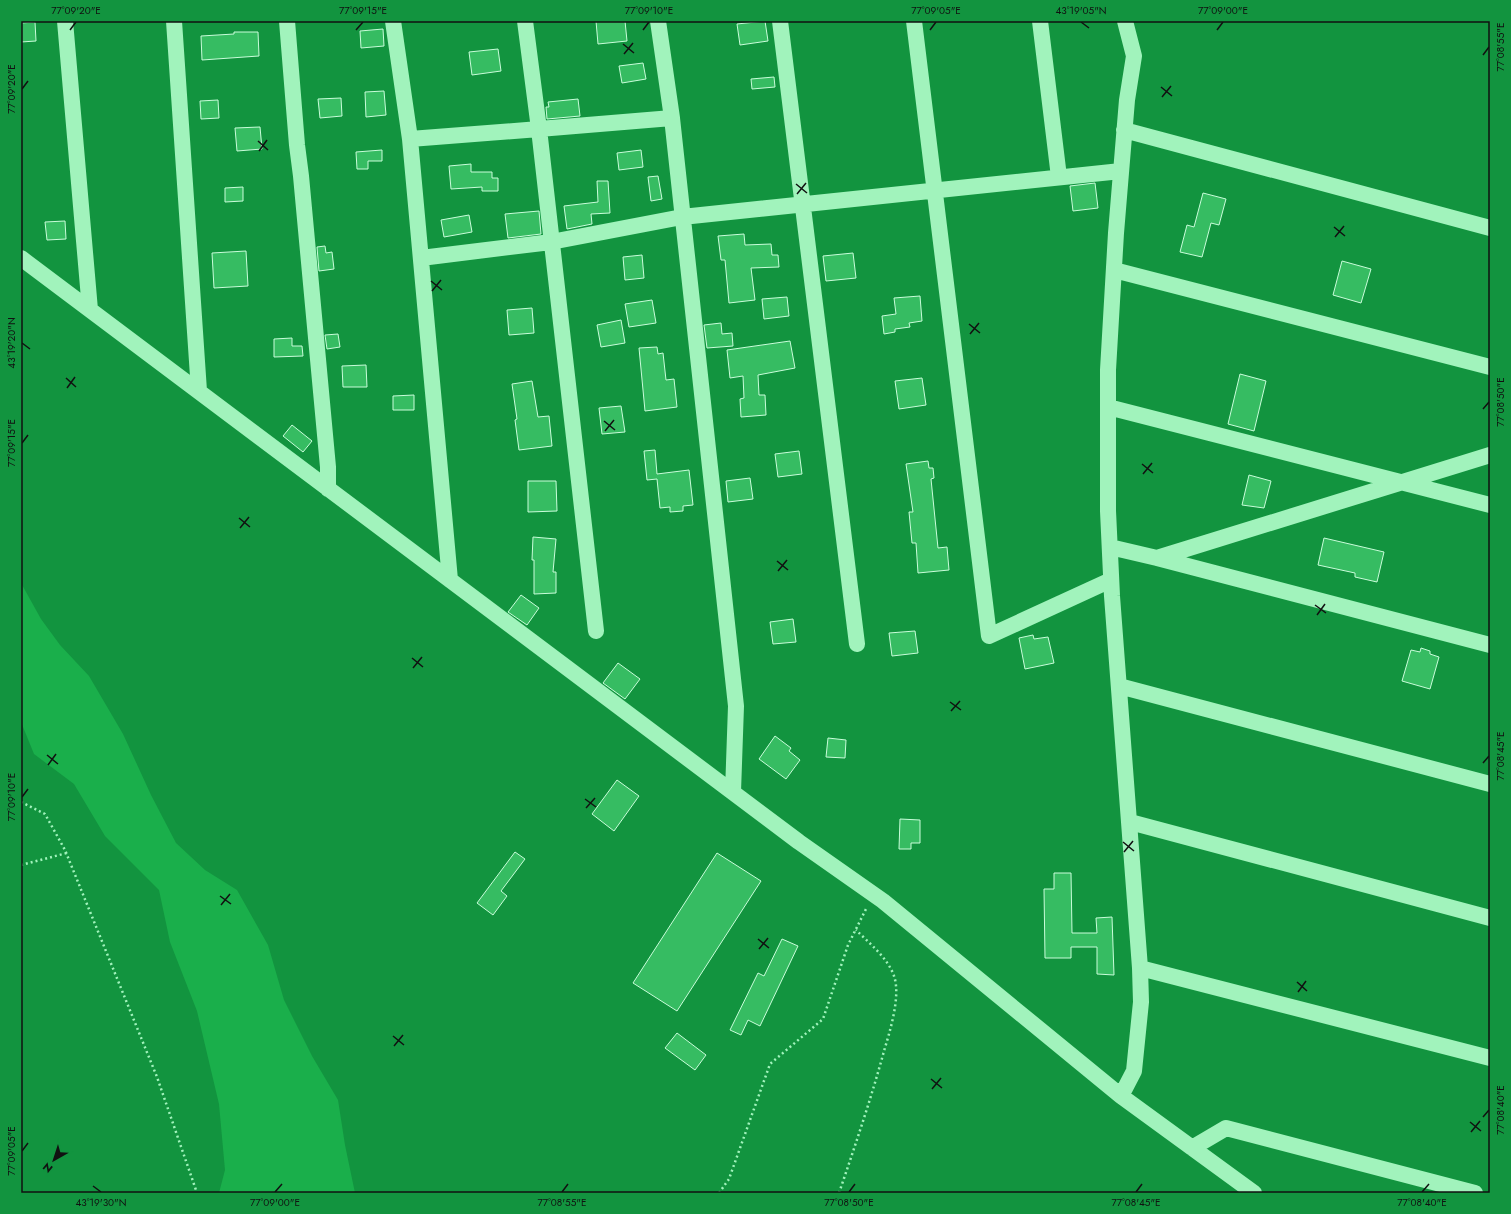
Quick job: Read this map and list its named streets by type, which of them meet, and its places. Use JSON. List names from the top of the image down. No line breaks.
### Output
{"north":"bottom left","coordinates":["77°09'20\"E","77°09'15\"E","77°09'10\"E","77°09'05\"E","43°19'05\"N","77°09'00\"E","77°08'55\"E","43°19'20\"N","77°08'50\"E","77°08'45\"E","77°08'40\"E","43°19'30\"N"]}
